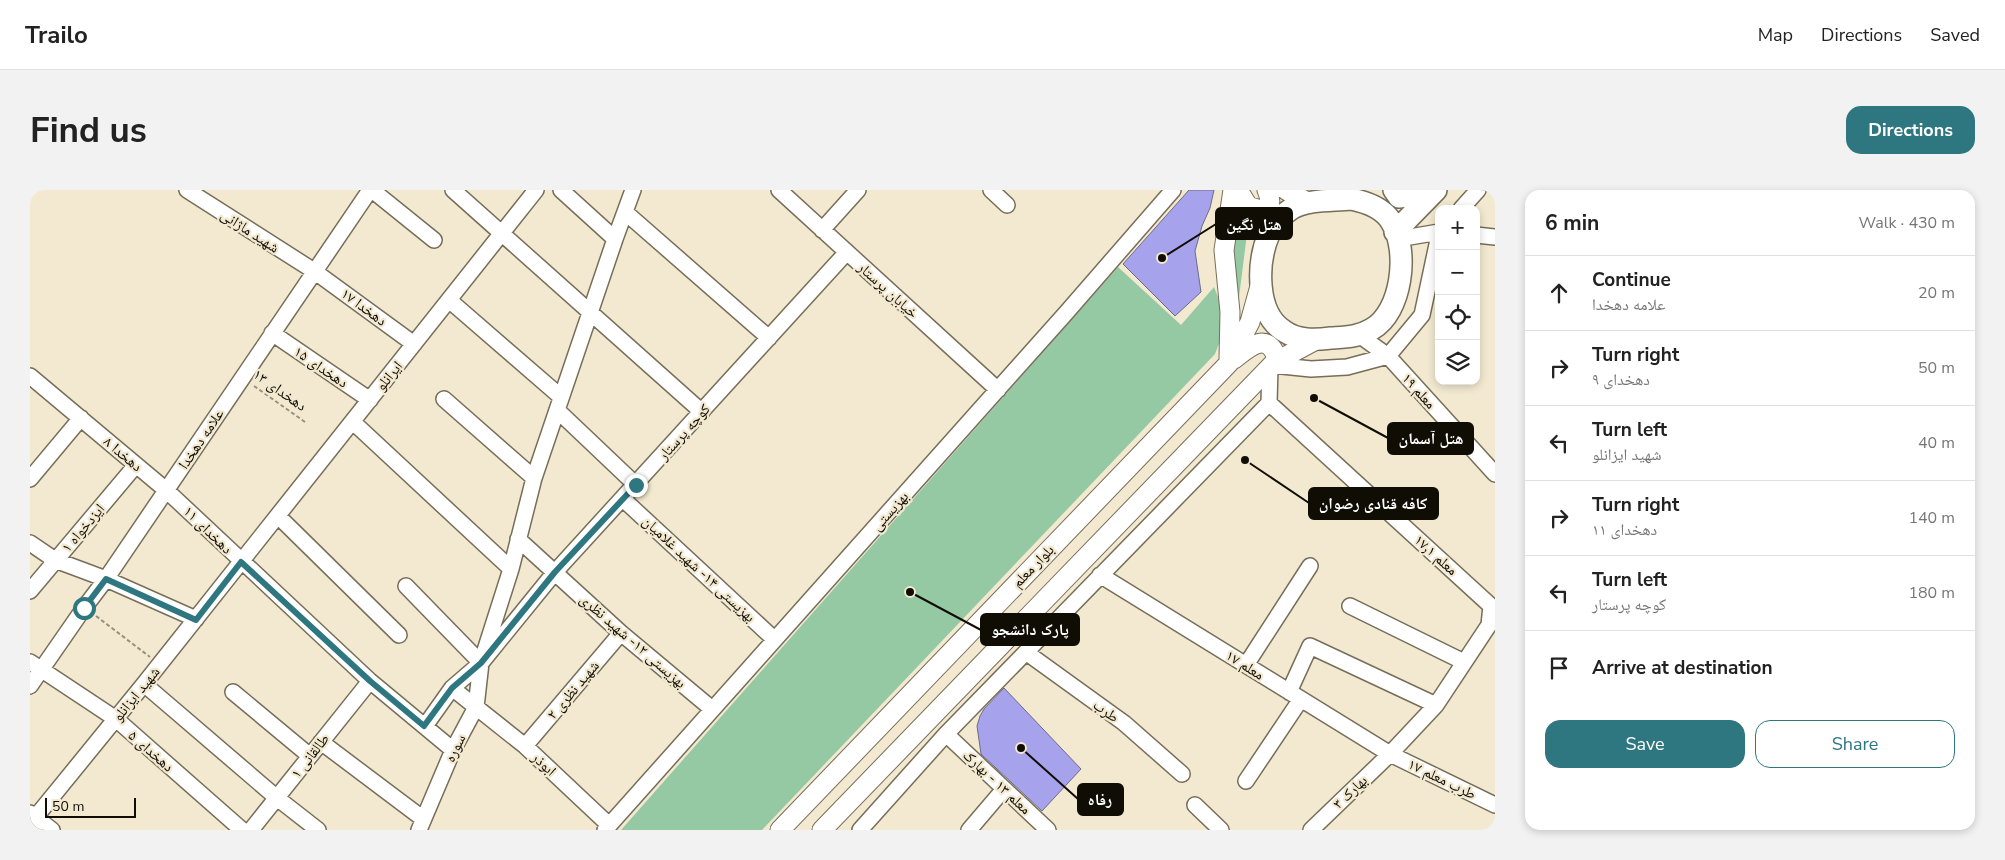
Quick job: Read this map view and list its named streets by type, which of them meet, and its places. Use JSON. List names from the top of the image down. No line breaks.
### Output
{"streets":{"main road":["بلوار معلم"],"street":["شهید ماژانی","خیابان پرستار","دهخدا ۱۷","دهخدای ۱۵","ایرانلو","معلم ۱۹","کوچه پرستار","علامه دهخدا","دهخدا ۸","بهزیستی","ایزدخواه ۱","دهخدای ۱۱","معلم ۱۷٫۱","بهزیستی ۱۴- شهید غلامیان","بهزیستی ۱۲- شهید نظری","معلم ۱۷","شهید نظری ۲","شهید ایزانلو","طرب","سوره","دهخدای ۵","طالقانی ۱","ابوذر","طرب معلم ۱۷","معلم ۱۳ - بهارک","بهارک ۳"],"path":["دهخدای ۱۳"]},"crossings":[["شهید ماژانی","دهخدا ۱۷"],["شهید ماژانی","علامه دهخدا"],["خیابان پرستار","کوچه پرستار"],["خیابان پرستار","بهزیستی"],["دهخدا ۱۷","ایرانلو"],["دهخدا ۱۷","علامه دهخدا"],["دهخدای ۱۵","ایرانلو"],["دهخدای ۱۵","علامه دهخدا"],["ایرانلو","دهخدای ۱۱"],["ایرانلو","شهید ایزانلو"],["دهخدای ۱۳","علامه دهخدا"],["معلم ۱۹","بلوار معلم"],["کوچه پرستار","دهخدای ۱۱"],["کوچه پرستار","بهزیستی ۱۴- شهید غلامیان"],["کوچه پرستار","بهزیستی ۱۲- شهید نظری"],["کوچه پرستار","سوره"],["کوچه پرستار","ابوذر"],["علامه دهخدا","دهخدا ۸"],["علامه دهخدا","دهخدای ۱۱"],["علامه دهخدا","دهخدای ۵"],["دهخدا ۸","ایزدخواه ۱"],["دهخدا ۸","دهخدای ۱۱"],["بهزیستی","بهزیستی ۱۴- شهید غلامیان"],["بهزیستی","بهزیستی ۱۲- شهید نظری"],["بهزیستی","ابوذر"],["دهخدای ۱۱","شهید ایزانلو"],["دهخدای ۱۱","سوره"],["دهخدای ۱۱","طالقانی ۱"],["معلم ۱۷٫۱","بهارک ۳"],["بهزیستی ۱۲- شهید نظری","شهید نظری ۲"],["بهزیستی ۱۲- شهید نظری","سوره"],["معلم ۱۷","طرب معلم ۱۷"],["معلم ۱۷","بهارک ۳"],["شهید نظری ۲","ابوذر"],["شهید ایزانلو","دهخدای ۵"],["سوره","ابوذر"],["طرب معلم ۱۷","بهارک ۳"]],"places":["هتل نگین","هتل آسمان","کافه قنادی رضوان","پارک دانشجو","رفاه"],"scale_bar":"50 m","page":{"header":"Trailo","nav":["Map","Directions","Saved"],"buttons":["Directions",["Save","Share"]],"title":"Find us","heading":["6 min","Walk · 430 m"],"map_buttons":["+","−"],"list":[["Continue","علامه دهخدا","20 m"],["Turn right","دهخدای ۹","50 m"],["Turn left","شهید ایزانلو","40 m"],["Turn right","دهخدای ۱۱","140 m"],["Turn left","کوچه پرستار","180 m"],"Arrive at destination"],"scale":"50 m"}}
